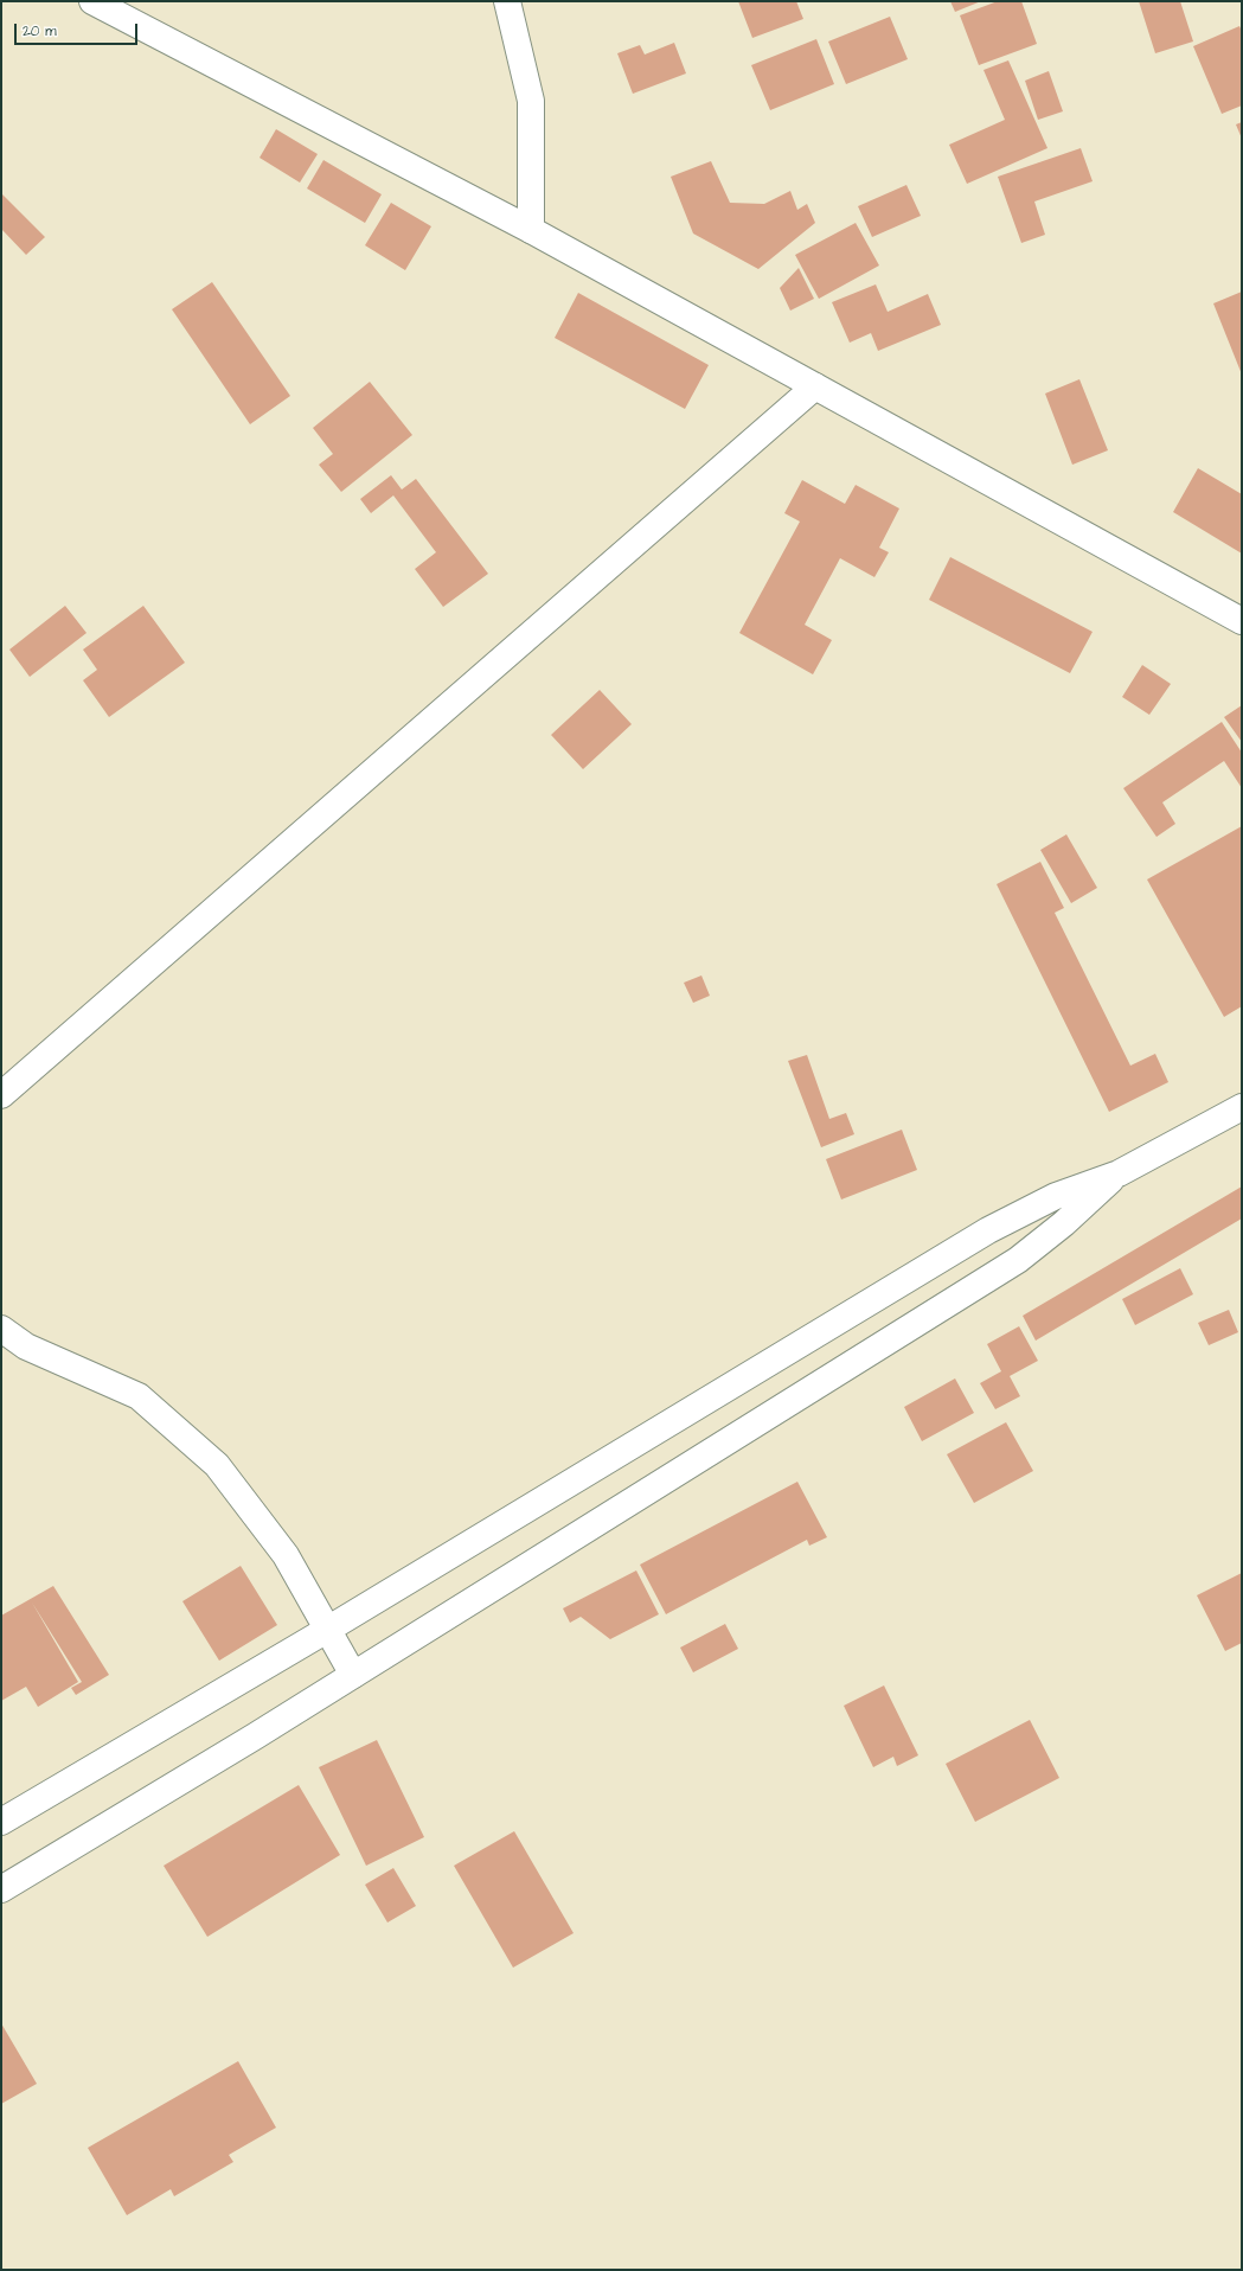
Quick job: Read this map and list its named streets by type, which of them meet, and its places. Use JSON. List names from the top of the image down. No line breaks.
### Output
{"scale_bar":"20 m"}
